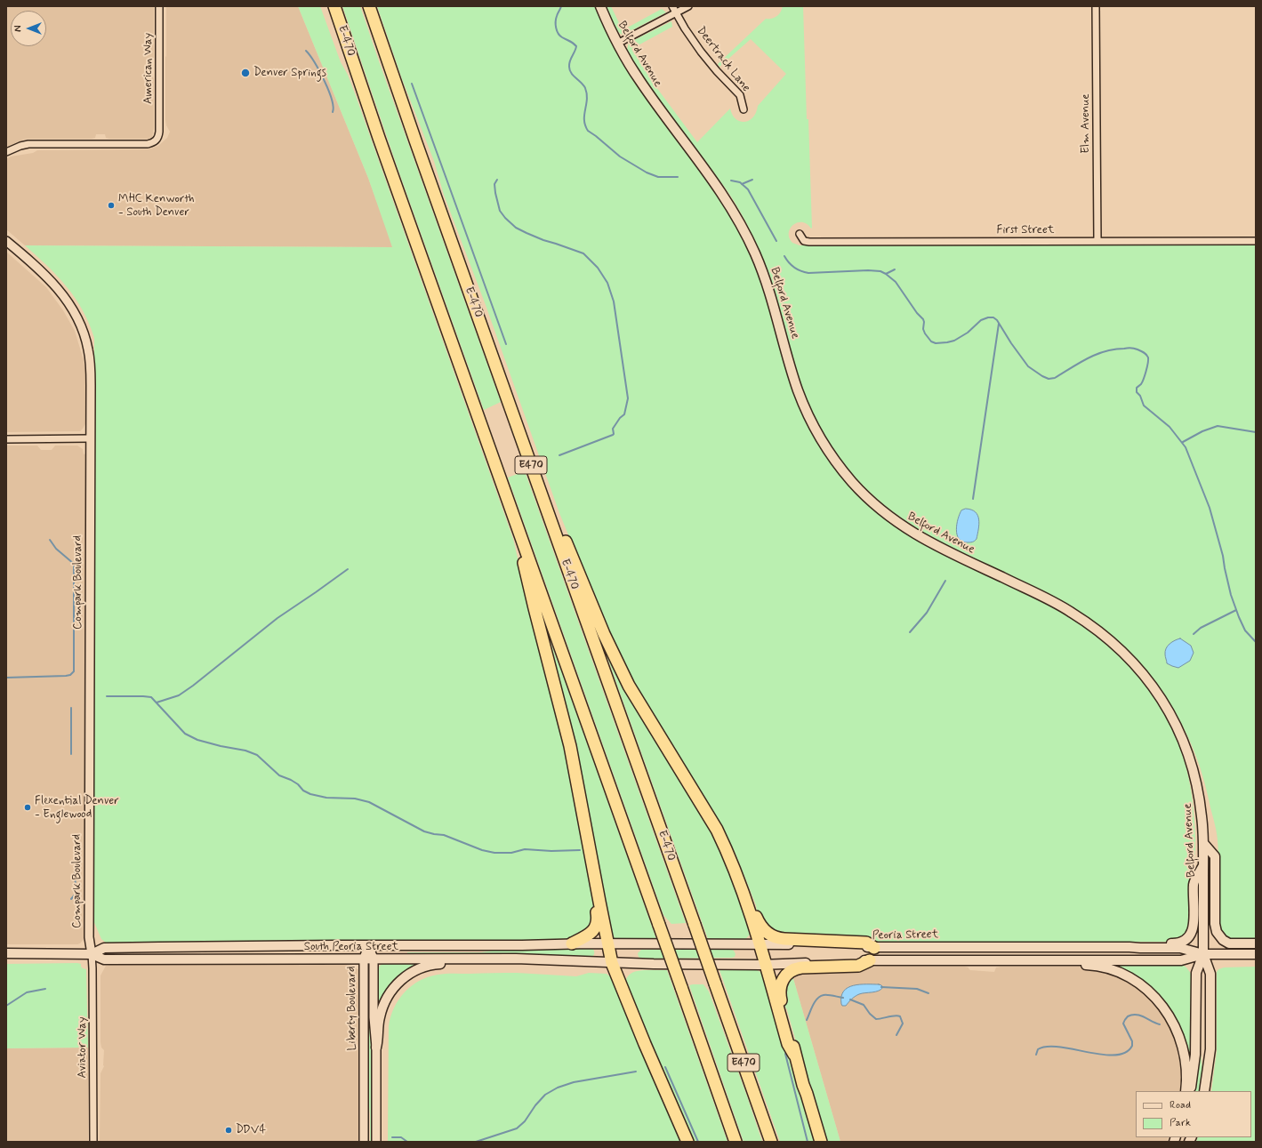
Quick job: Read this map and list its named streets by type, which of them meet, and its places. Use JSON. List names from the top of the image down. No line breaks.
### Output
{"streets":{"highway":["E-470","E470"],"main road":["Belford Avenue","Peoria Street","South Peoria Street"],"street":["Deertrack Lane","American Way","Elm Avenue","First Street","Compark Boulevard","Liberty Boulevard","Aviator Way"]},"crossings":[["Belford Avenue","Peoria Street"],["Elm Avenue","First Street"],["Compark Boulevard","South Peoria Street"],["Compark Boulevard","Aviator Way"],["Peoria Street","South Peoria Street"],["South Peoria Street","Liberty Boulevard"],["South Peoria Street","Aviator Way"]],"places":["Denver Springs","MHC Kenworth - South Denver","Flexential Denver - Englewood","DDV4"],"legend":["Road","Park"],"north":"left"}
